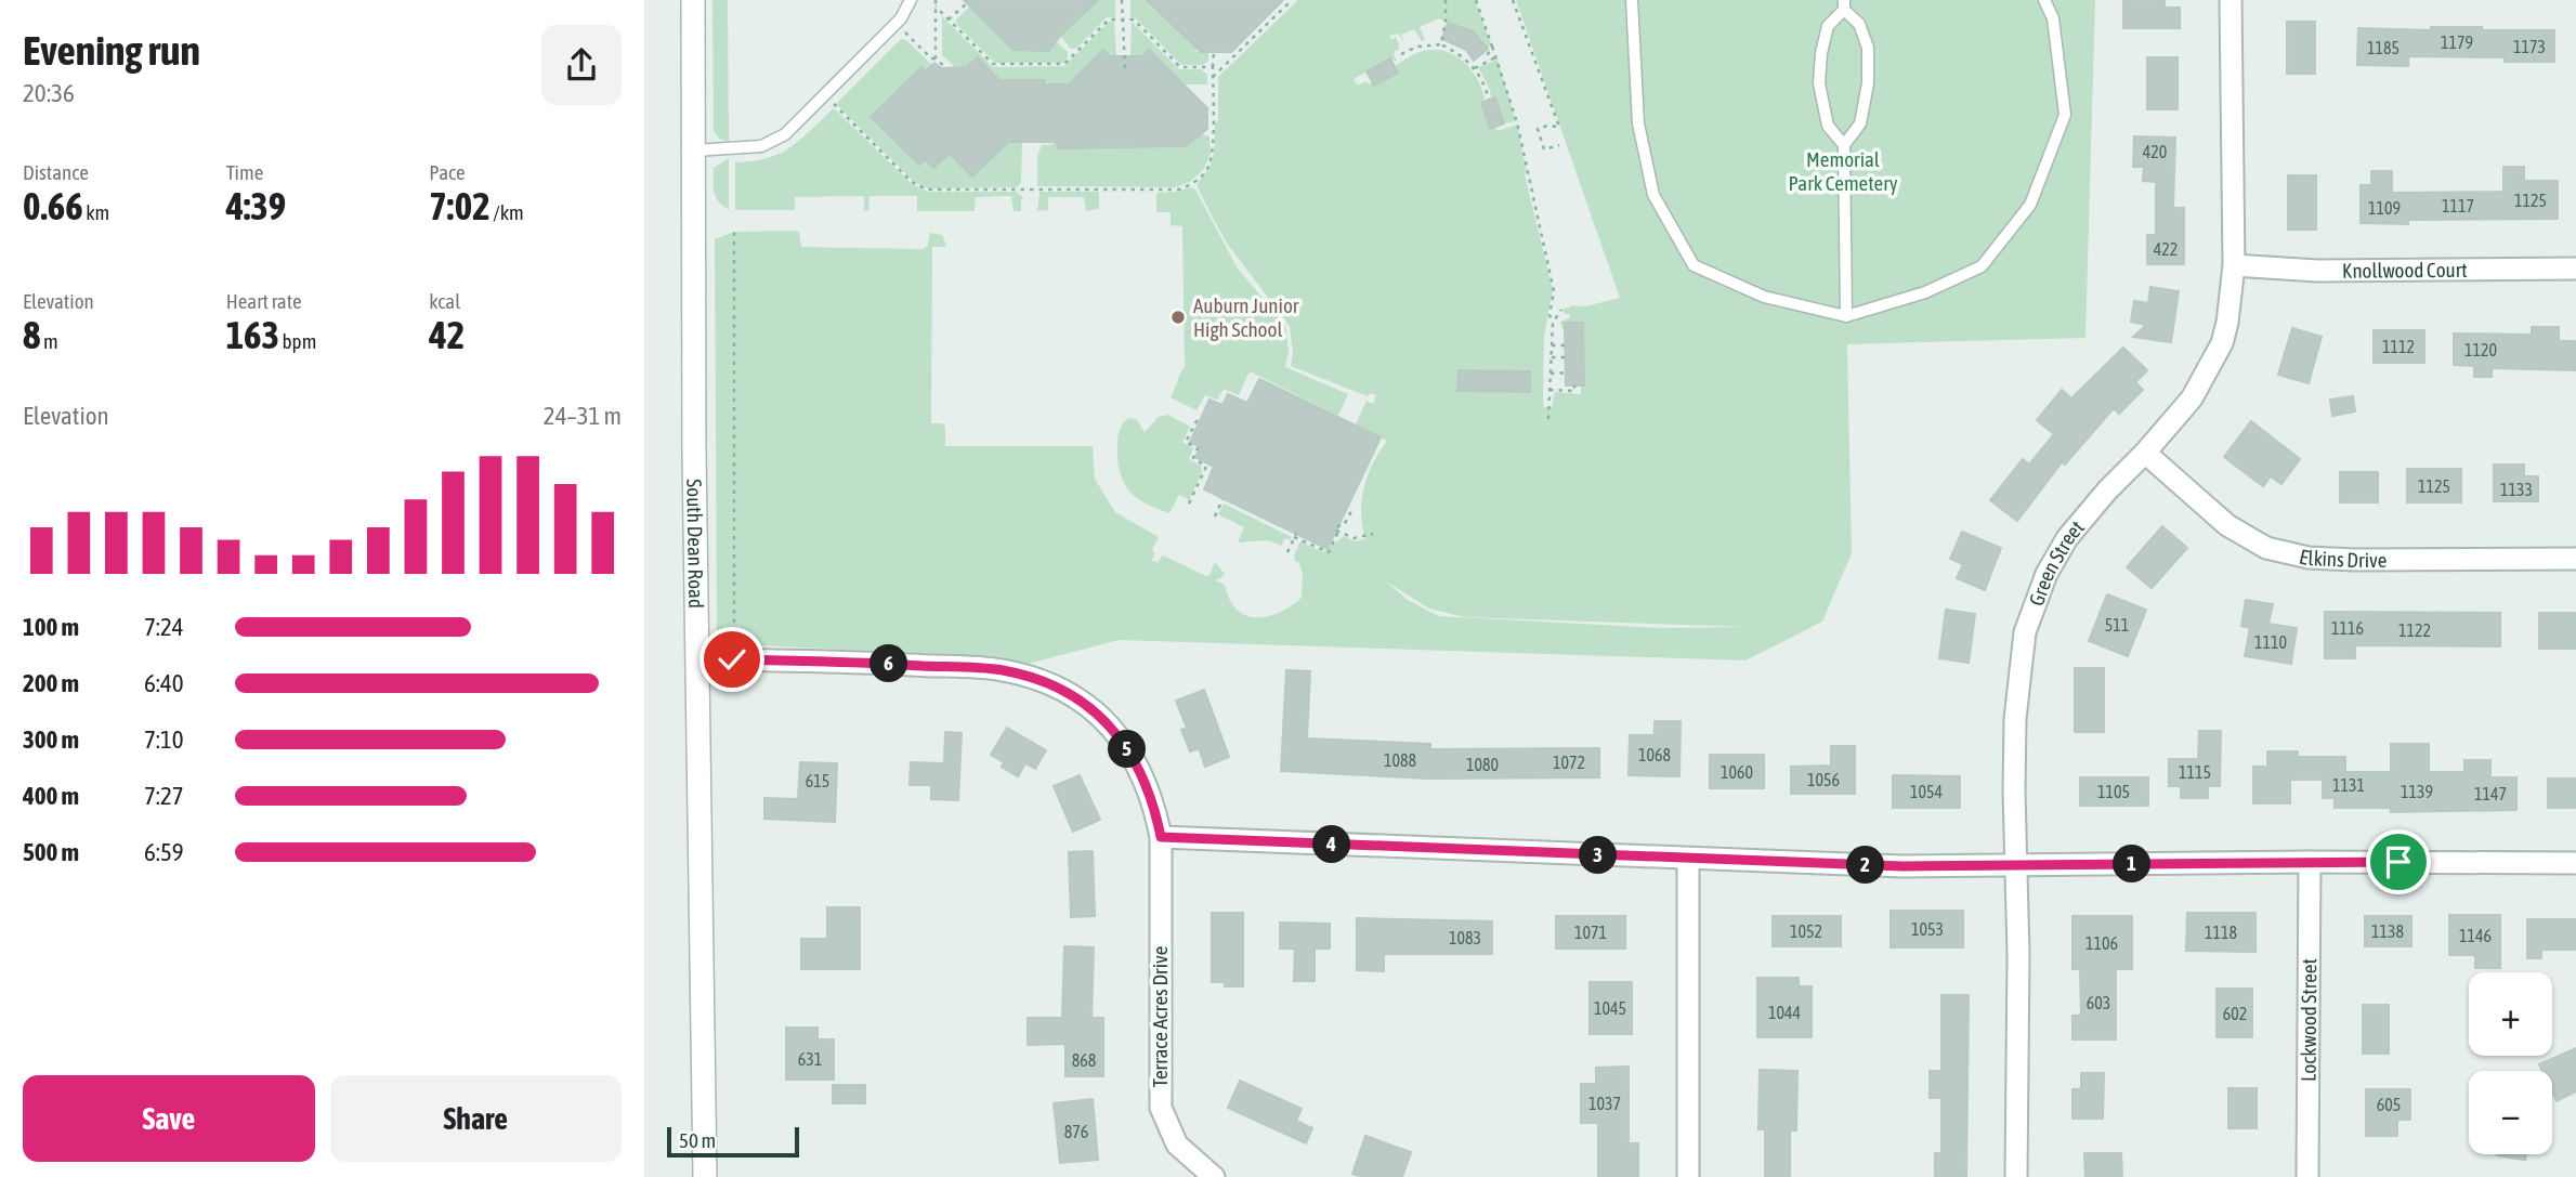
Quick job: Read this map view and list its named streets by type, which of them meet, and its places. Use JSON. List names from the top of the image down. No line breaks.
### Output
{"streets":{"street":["Knollwood Court","South Dean Road","Elkins Drive","Green Street","Terrace Acres Drive","Lockwood Street"]},"crossings":[["Knollwood Court","Green Street"],["South Dean Road","Terrace Acres Drive"],["Elkins Drive","Green Street"]],"parks":["Memorial Park Cemetery"],"places":["Auburn Junior High School"],"house_numbers":["1179","1173","1185","420","1125","1117","1109","422","1112","1120","1125","1133","511","1116","1122","1110","1068","1088","1072","1080","1060","1115","1056","615","1131","1054","1105","1139","1147","1053","1052","1138","1071","1118","1146","1083","1106","603","1045","1044","602","631","868","1037","605","876"],"scale_bar":"50 m","page":{"heading":["Evening run","20:36"],"stats":[["Distance","0.66 km"],["Time","4:39"],["Pace","7:02 /km"],["Elevation","8 m"],["Heart rate","163 bpm"],["kcal","42"]],"chart":["Elevation","24–31 m"],"list":[{"name":"100 m","note":"7:24"},{"name":"200 m","note":"6:40"},{"name":"300 m","note":"7:10"},{"name":"400 m","note":"7:27"},{"name":"500 m","note":"6:59"}],"pins":["6","5","4","3","1","2"],"map_buttons":["+","−"],"buttons":["Save","Share"],"scale":"50 m"}}
